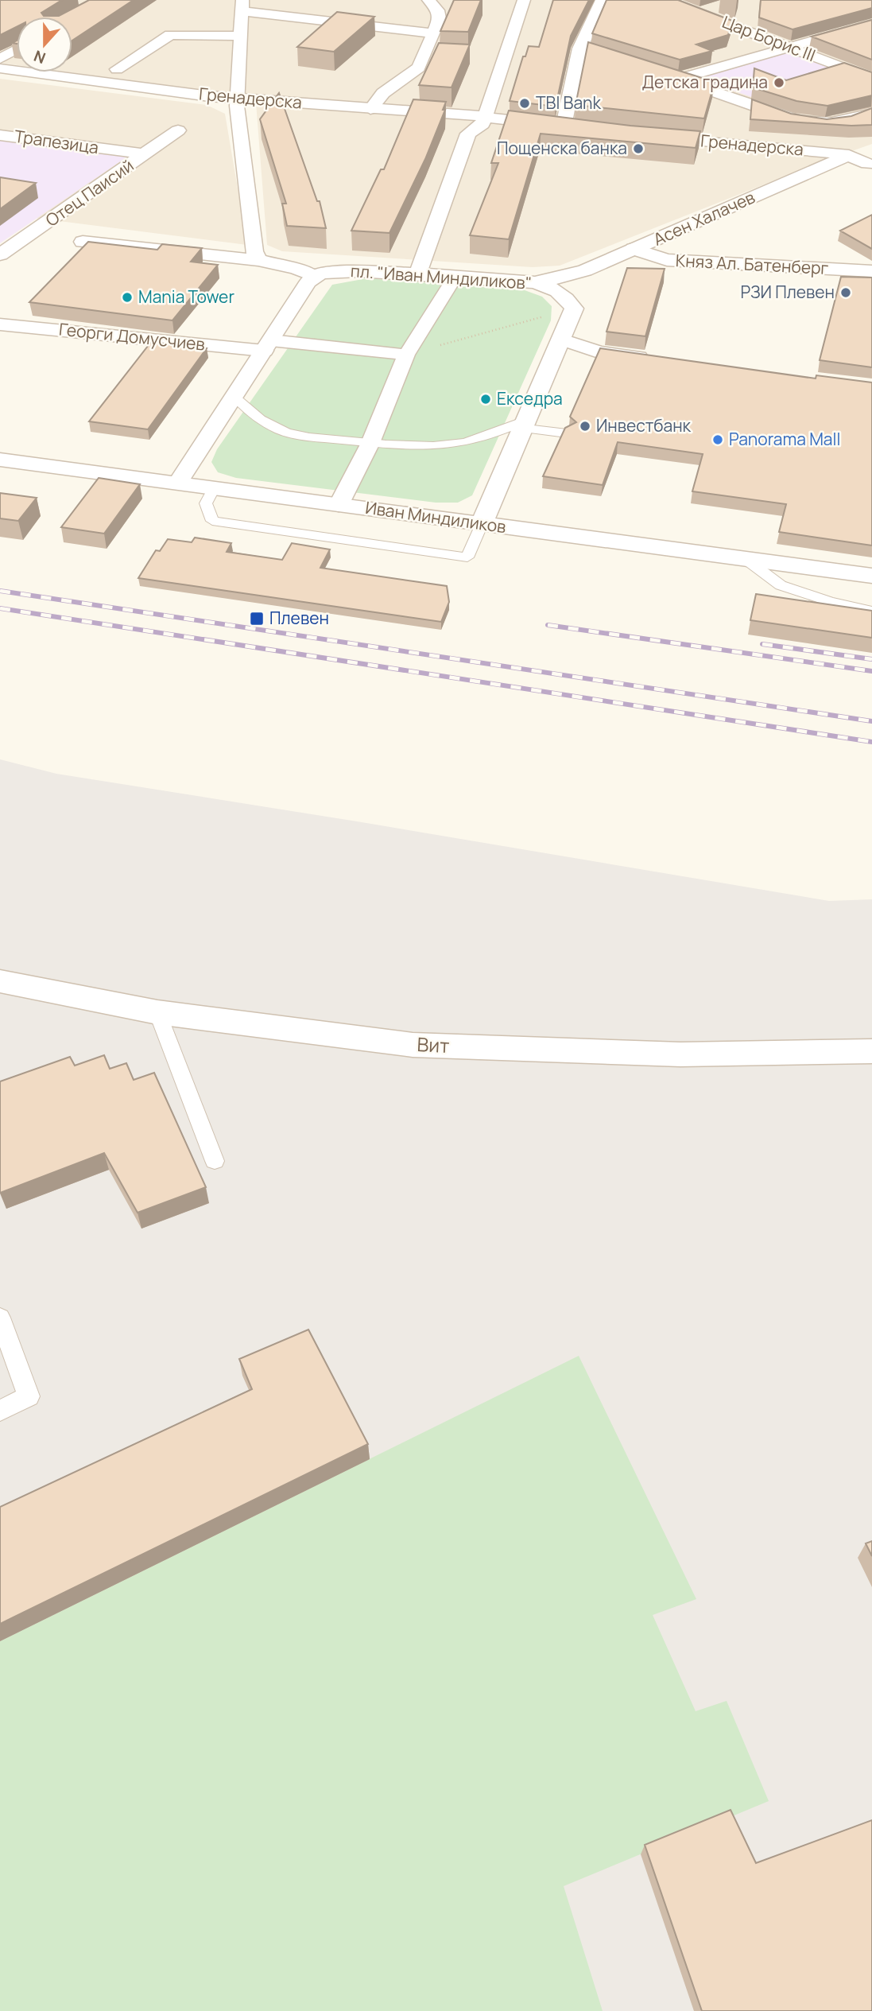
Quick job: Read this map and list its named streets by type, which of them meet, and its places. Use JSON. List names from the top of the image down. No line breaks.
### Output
{"streets":{"street":["Цар Борис III","Гренадерска","Трапезица","Отец Паисий","Асен Халачев","Княз Ал. Батенберг","пл. \"Иван Миндиликов\"","Георги Домусчиев","Иван Миндиликов","Вит"]},"crossings":[["Гренадерска","Асен Халачев"],["Трапезица","Отец Паисий"],["Асен Халачев","Княз Ал. Батенберг"],["Асен Халачев","пл. \"Иван Миндиликов\""]],"places":{"other":["Детска градина","TBI Bank","Пощенска банка","РЗИ Плевен","Mania Tower","Екседра","Инвестбанк","Panorama Mall"],"transit":["Плевен"]},"north":"bottom"}
